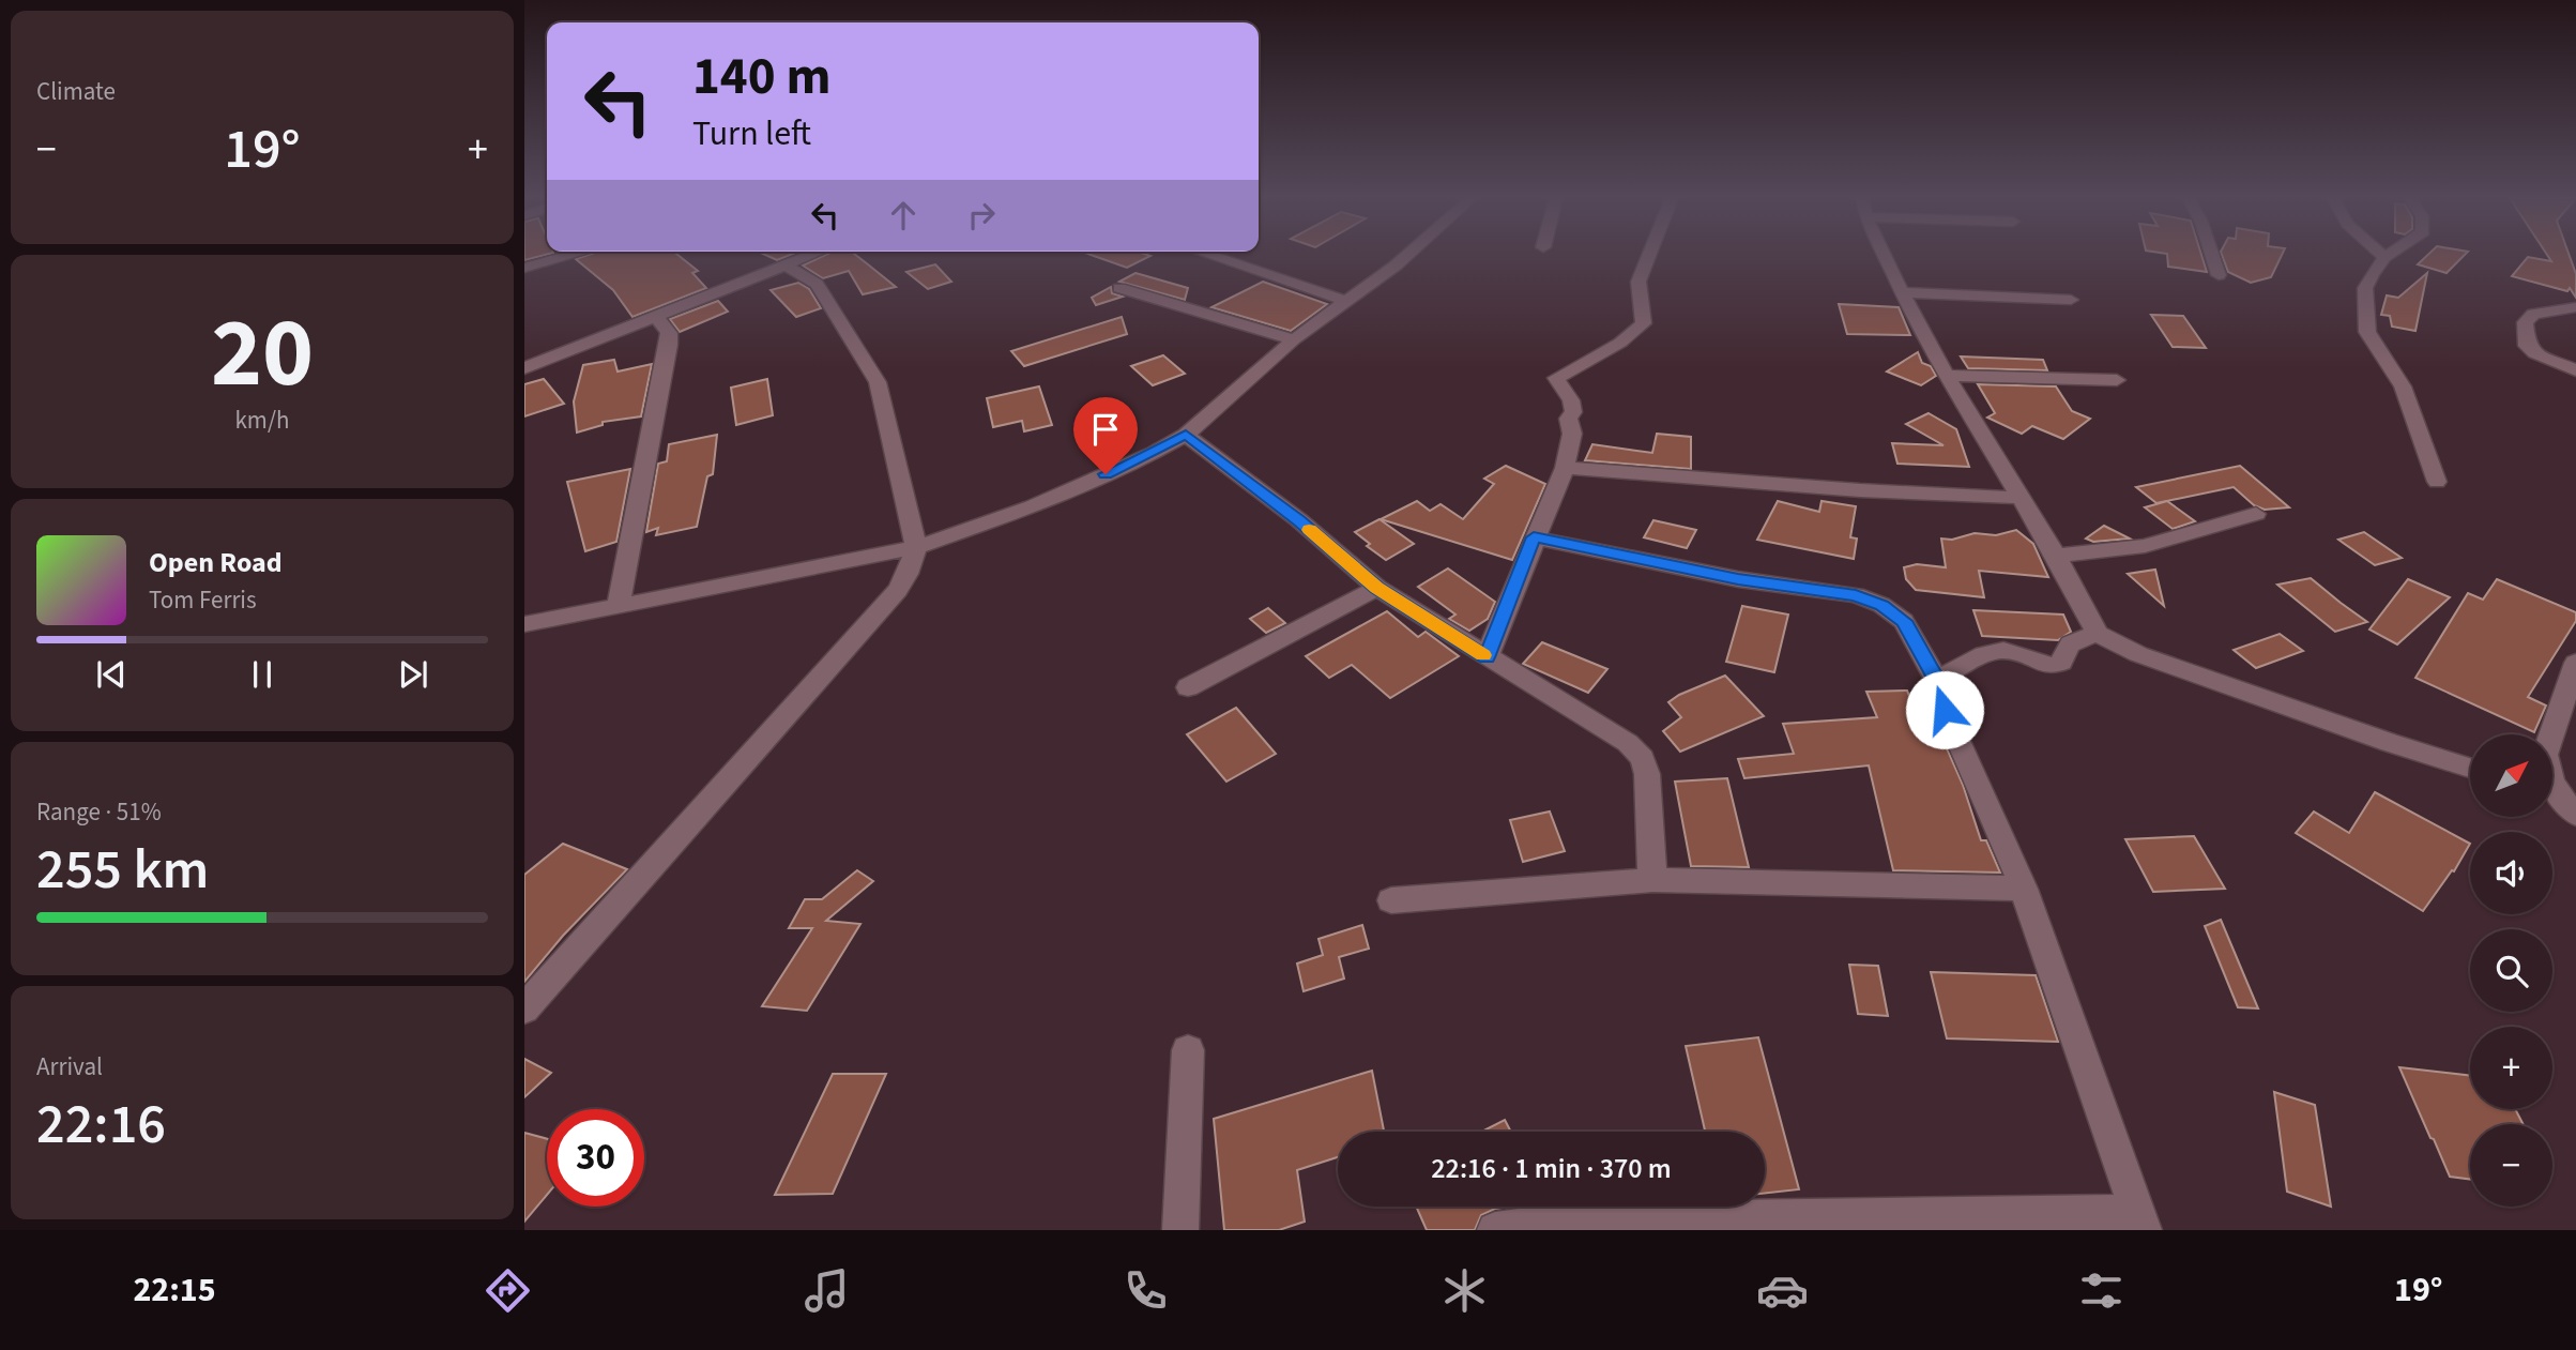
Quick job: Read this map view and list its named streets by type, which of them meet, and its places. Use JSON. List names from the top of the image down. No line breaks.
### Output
{"north":"top right","page":{"tile":["Climate",["20","km/h"],["Range · 51%","255 km"],["Arrival","22:16"]],"turn":["140 m","Turn left"],"heat":["−","19°","+"],"song":["Open Road","Tom Ferris"],"map_buttons":["+","−"],"limit":"30","trip":"22:16 · 1 min · 370 m","tabs":["22:15","19°"]}}
